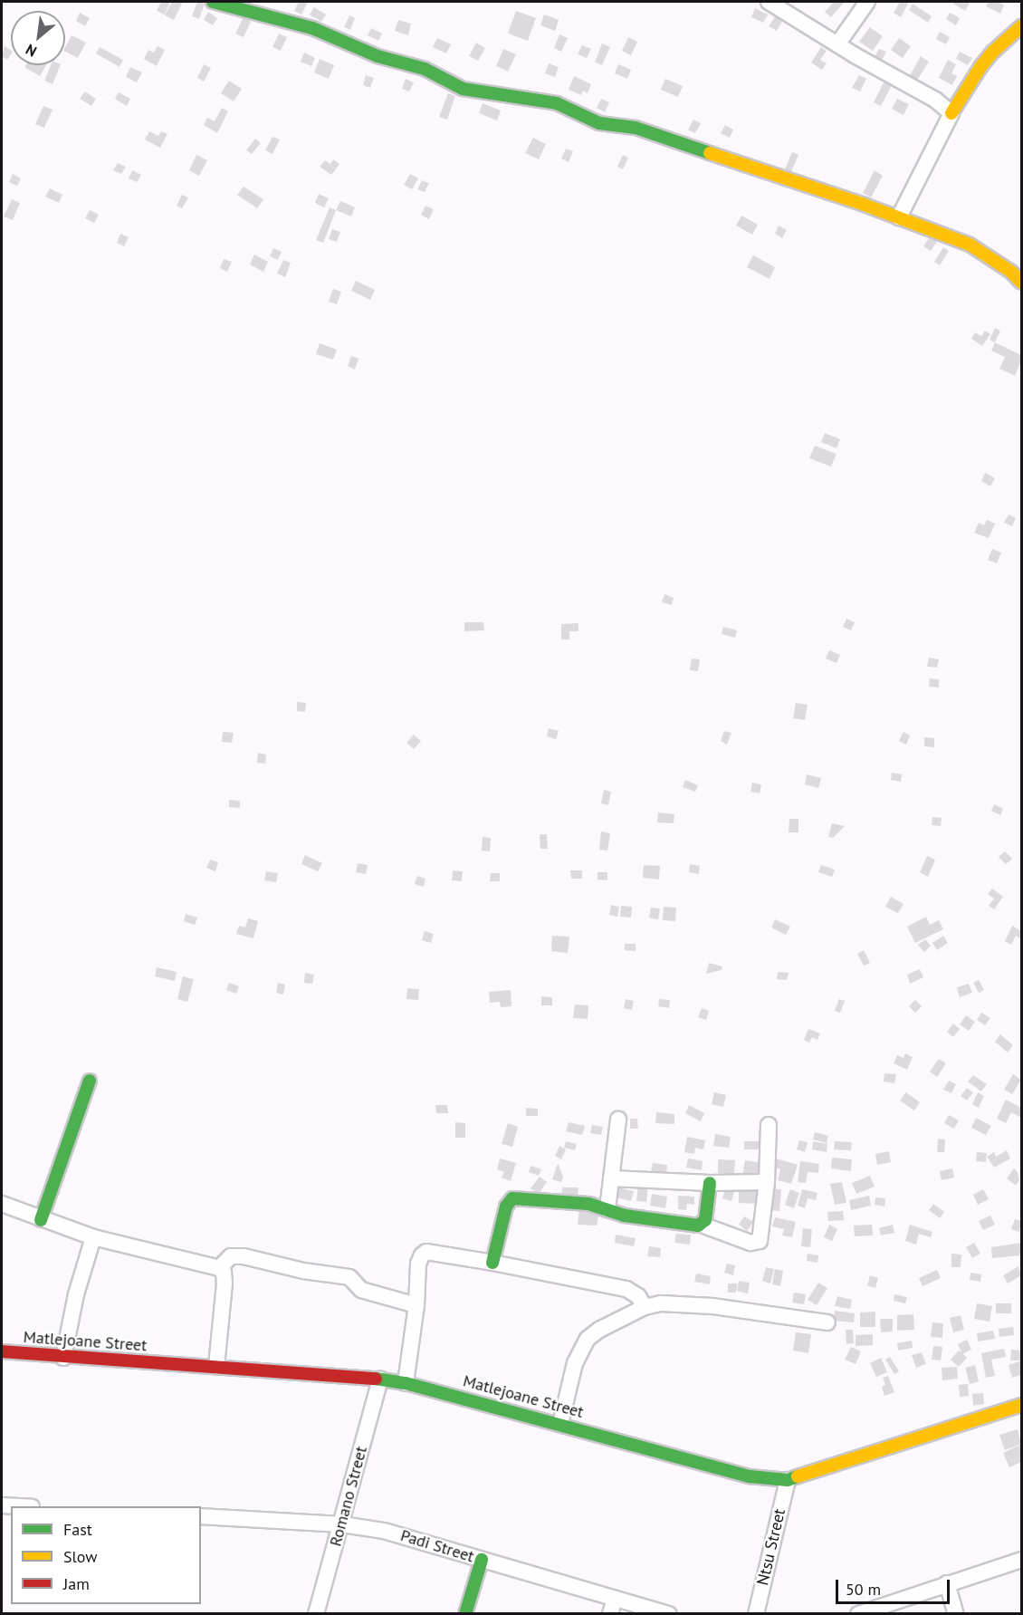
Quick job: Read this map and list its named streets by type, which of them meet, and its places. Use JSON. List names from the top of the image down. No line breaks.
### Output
{"streets":{"street":["Matlejoane Street","Romano Street","Padi Street","Ntsu Street"]},"crossings":[["Matlejoane Street","Romano Street"],["Matlejoane Street","Ntsu Street"],["Romano Street","Padi Street"]],"legend":["Fast","Slow","Jam"],"scale_bar":"50 m","north":"bottom left"}
